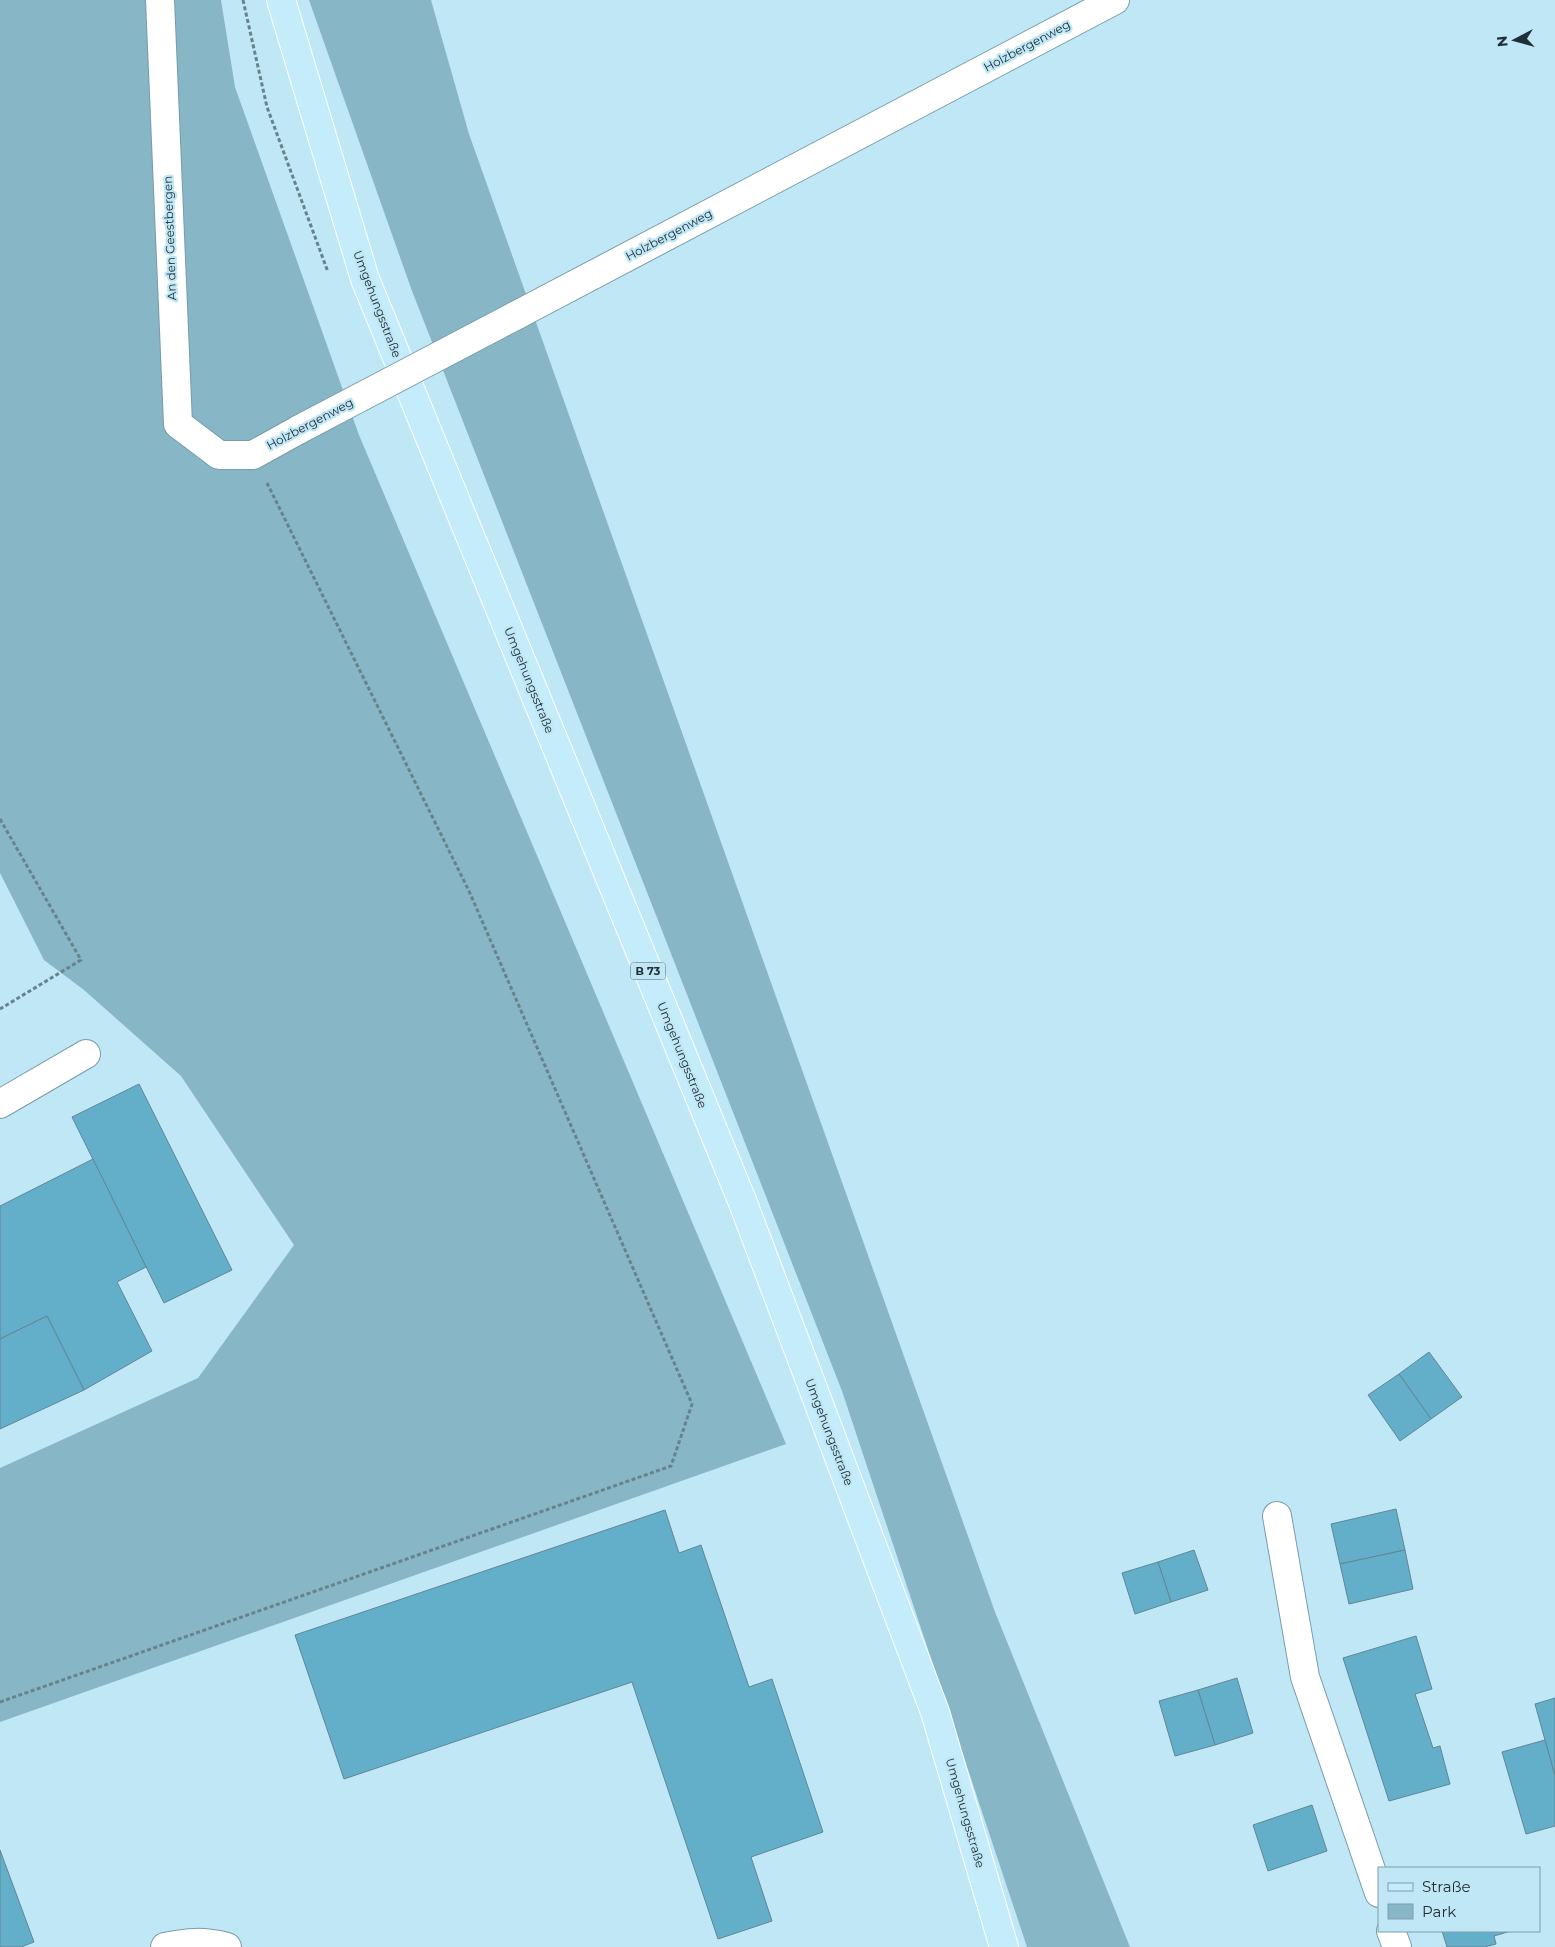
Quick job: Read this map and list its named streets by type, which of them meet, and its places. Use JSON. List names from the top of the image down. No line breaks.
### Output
{"streets":{"main road":["Umgehungsstraße","B 73"],"street":["Holzbergenweg","An den Geestbergen"]},"crossings":[["Holzbergenweg","An den Geestbergen"]],"legend":["Straße","Park"],"north":"left"}
